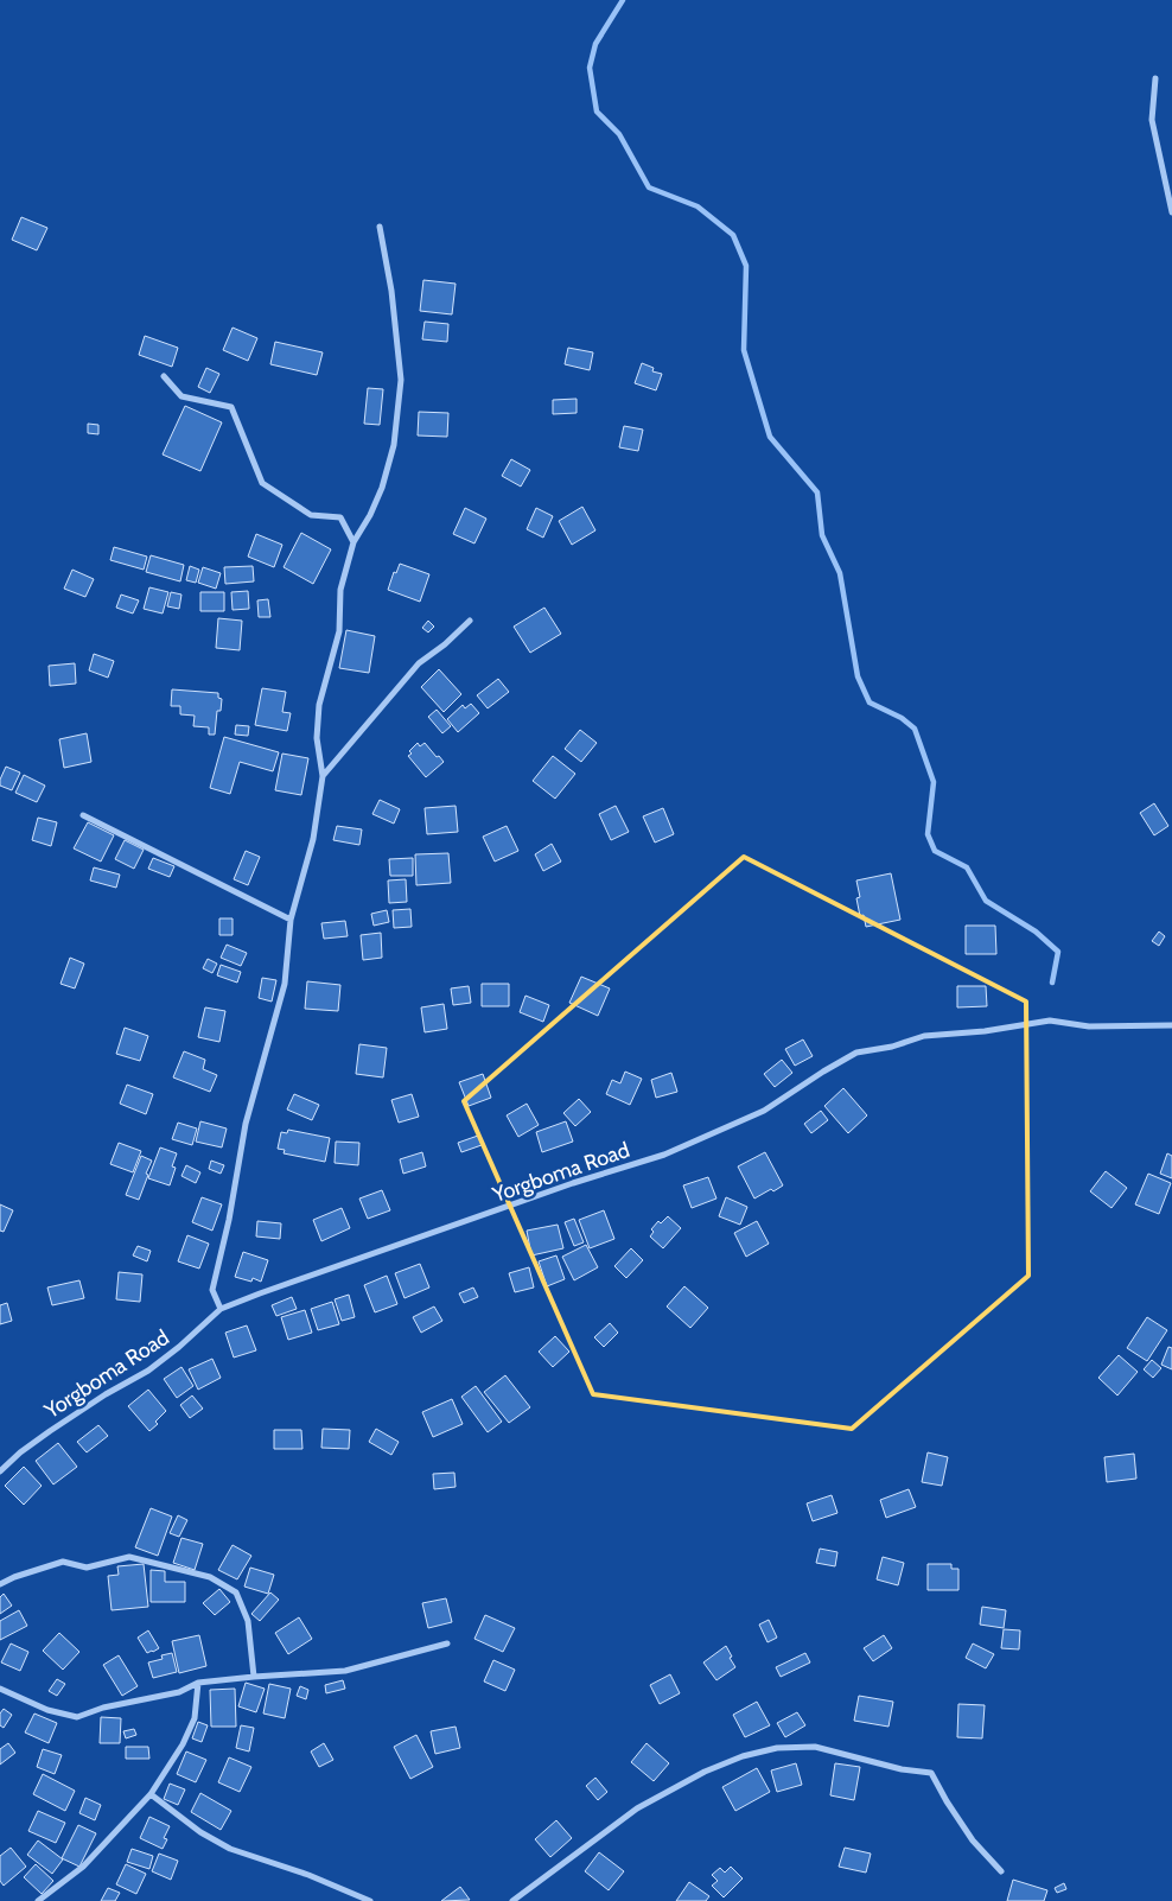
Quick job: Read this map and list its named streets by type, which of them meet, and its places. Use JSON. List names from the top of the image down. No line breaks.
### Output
{"streets":{"street":["Yorgboma Road"]}}
